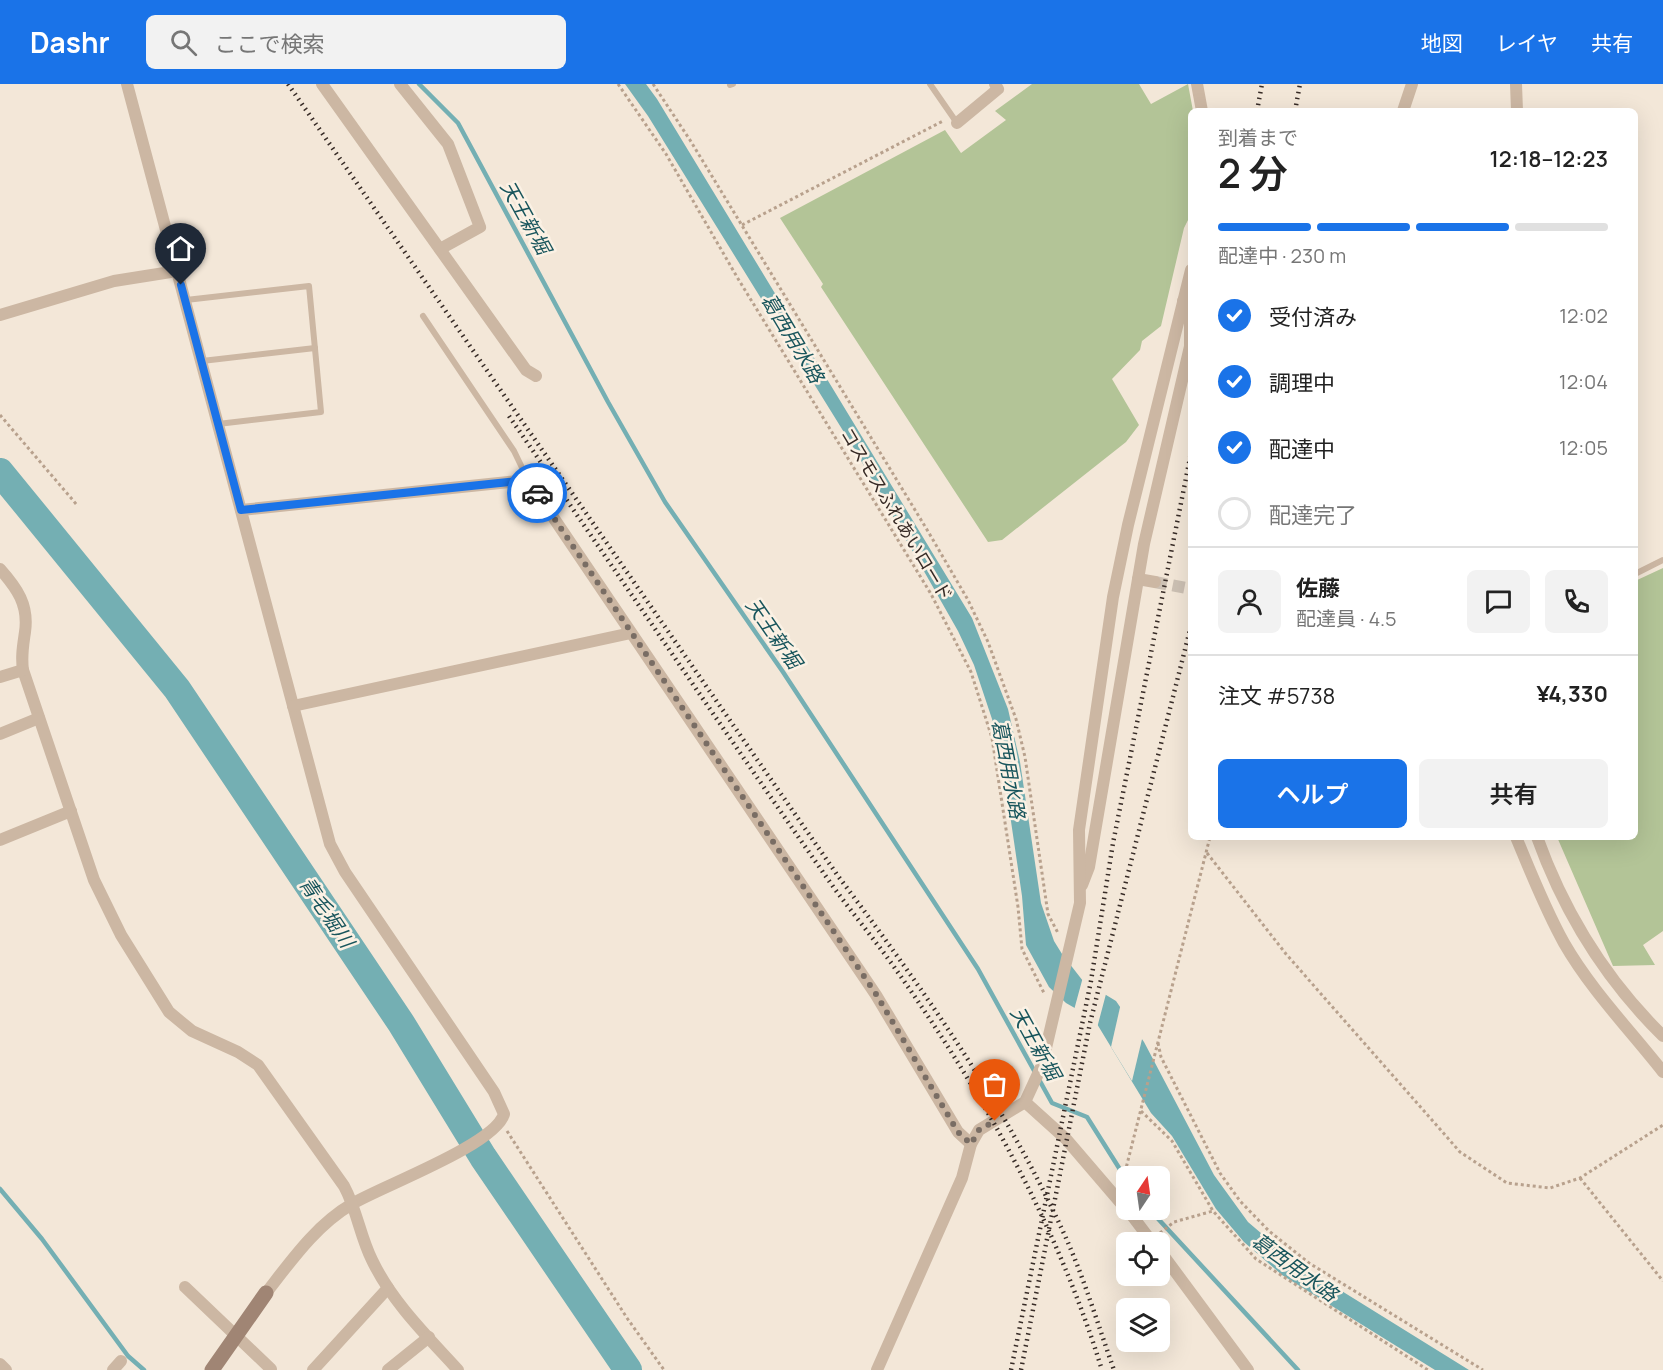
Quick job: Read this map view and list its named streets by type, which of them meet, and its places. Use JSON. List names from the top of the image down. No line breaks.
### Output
{"streets":{"path":["コスモスふれあいロード"]},"water":["天王新堀","葛西用水路","青毛堀川"],"north":"top","page":{"header":"Dashr","search":"ここで検索","nav":["地図","レイヤ","共有"],"heading":["2 分","到着まで","12:18–12:23"],"panel":["佐藤","配達員 · 4.5","注文 #5738","¥4,330"],"bar":"配達中 · 230 m","list":[["受付済み","12:02"],["調理中","12:04"],["配達中","12:05"],"配達完了"],"buttons":["ヘルプ","共有"]}}
